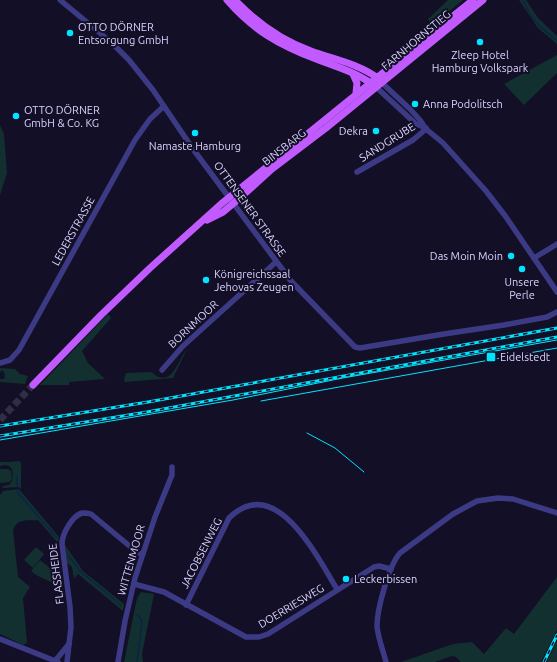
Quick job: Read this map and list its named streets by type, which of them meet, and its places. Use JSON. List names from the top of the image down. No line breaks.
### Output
{"streets":{"main road":["FARNHORNSTIEG","BINSBARG"],"street":["SANDGRUBE","OTTENSENER STRASSE","LEDERSTRASSE","BORNMOOR","JACOBSENWEG","WITTENMOOR","FLASSHEIDE","DOERRIESWEG"]},"crossings":[["FARNHORNSTIEG","BINSBARG"],["BINSBARG","OTTENSENER STRASSE"],["OTTENSENER STRASSE","LEDERSTRASSE"],["OTTENSENER STRASSE","BORNMOOR"],["JACOBSENWEG","DOERRIESWEG"],["WITTENMOOR","FLASSHEIDE"],["WITTENMOOR","DOERRIESWEG"]],"places":{"other":["OTTO DÖRNER Entsorgung GmbH","Zleep Hotel Hamburg Volkspark","Anna Podolitsch","OTTO DÖRNER GmbH & Co. KG","Dekra","Namaste Hamburg","Das Moin Moin","Unsere Perle","Königreichssaal Jehovas Zeugen","Leckerbissen"],"transit":["Eidelstedt"]}}
